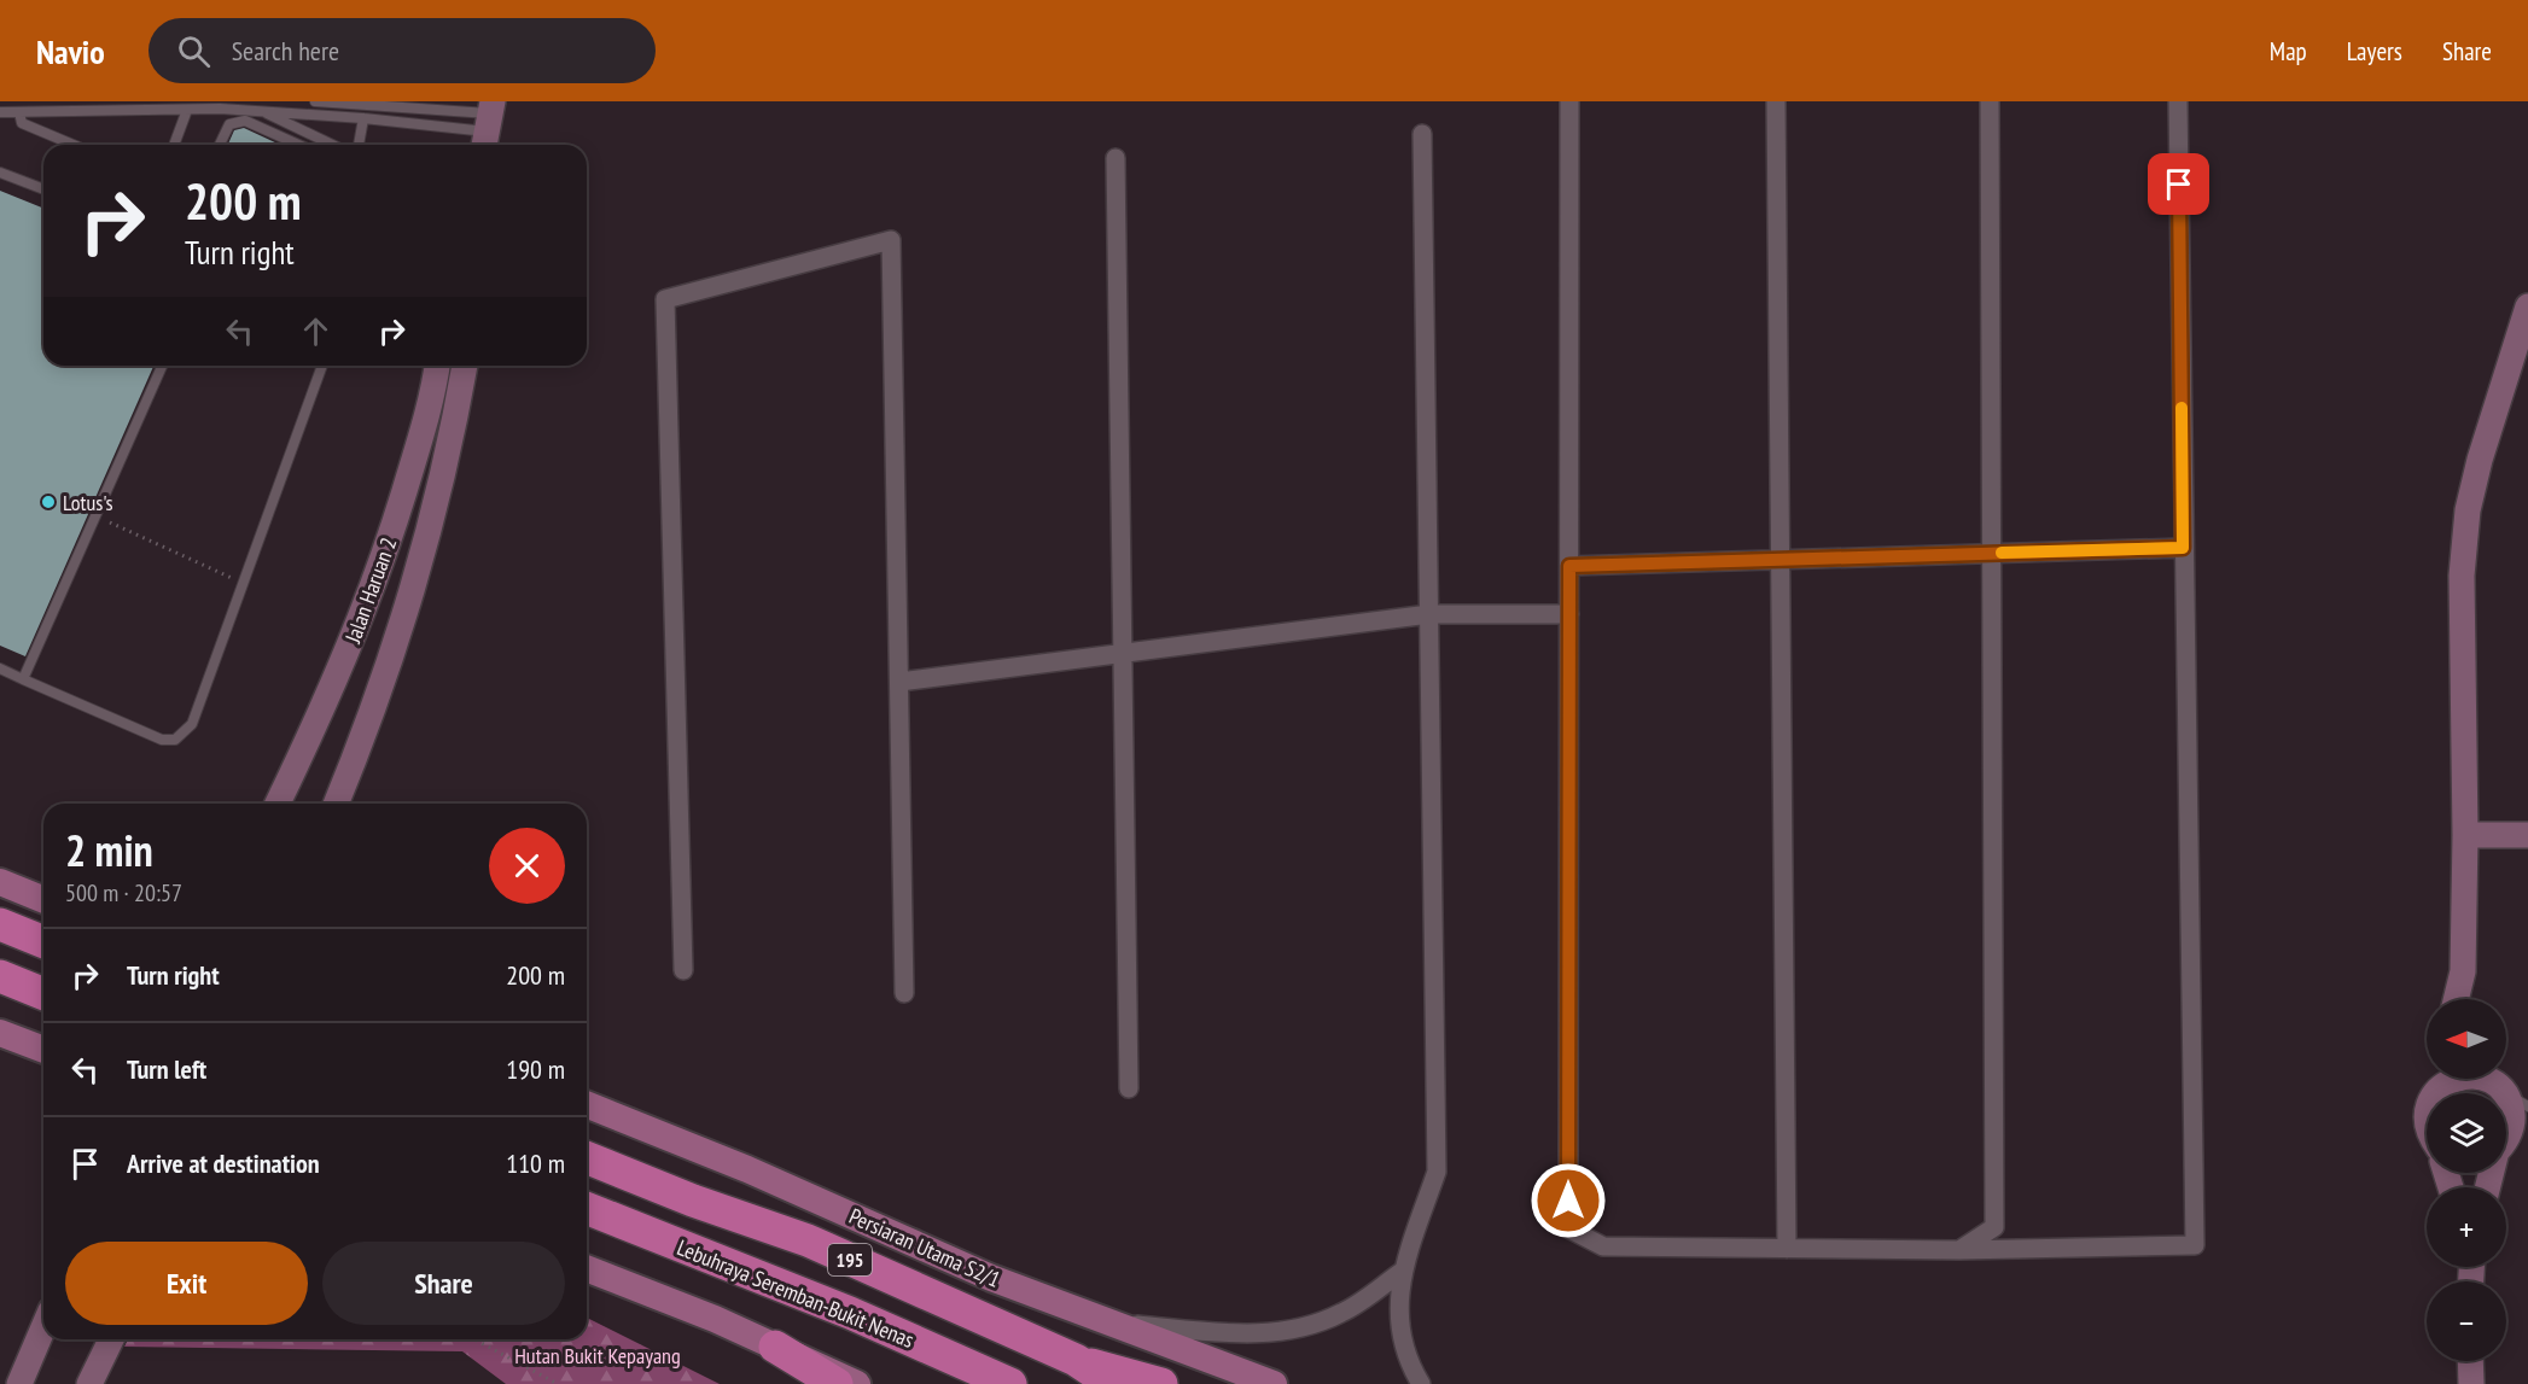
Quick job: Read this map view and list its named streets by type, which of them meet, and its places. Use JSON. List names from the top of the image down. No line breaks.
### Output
{"streets":{"highway":["195","Lebuhraya Seremban-Bukit Nenas"],"main road":["Persiaran Utama S2/1"],"street":["Jalan Haruan 2"]},"parks":["Hutan Bukit Kepayang"],"places":["Lotus's"],"north":"left","page":{"header":"Navio","search":"Search here","nav":["Map","Layers","Share"],"turn":["200 m","Turn right"],"heading":["2 min","500 m · 20:57"],"list":[{"name":"Turn right","value":"200 m"},{"name":"Turn left","value":"190 m"},{"name":"Arrive at destination","value":"110 m"}],"map_buttons":["+","−"],"buttons":["Exit","Share"]}}
